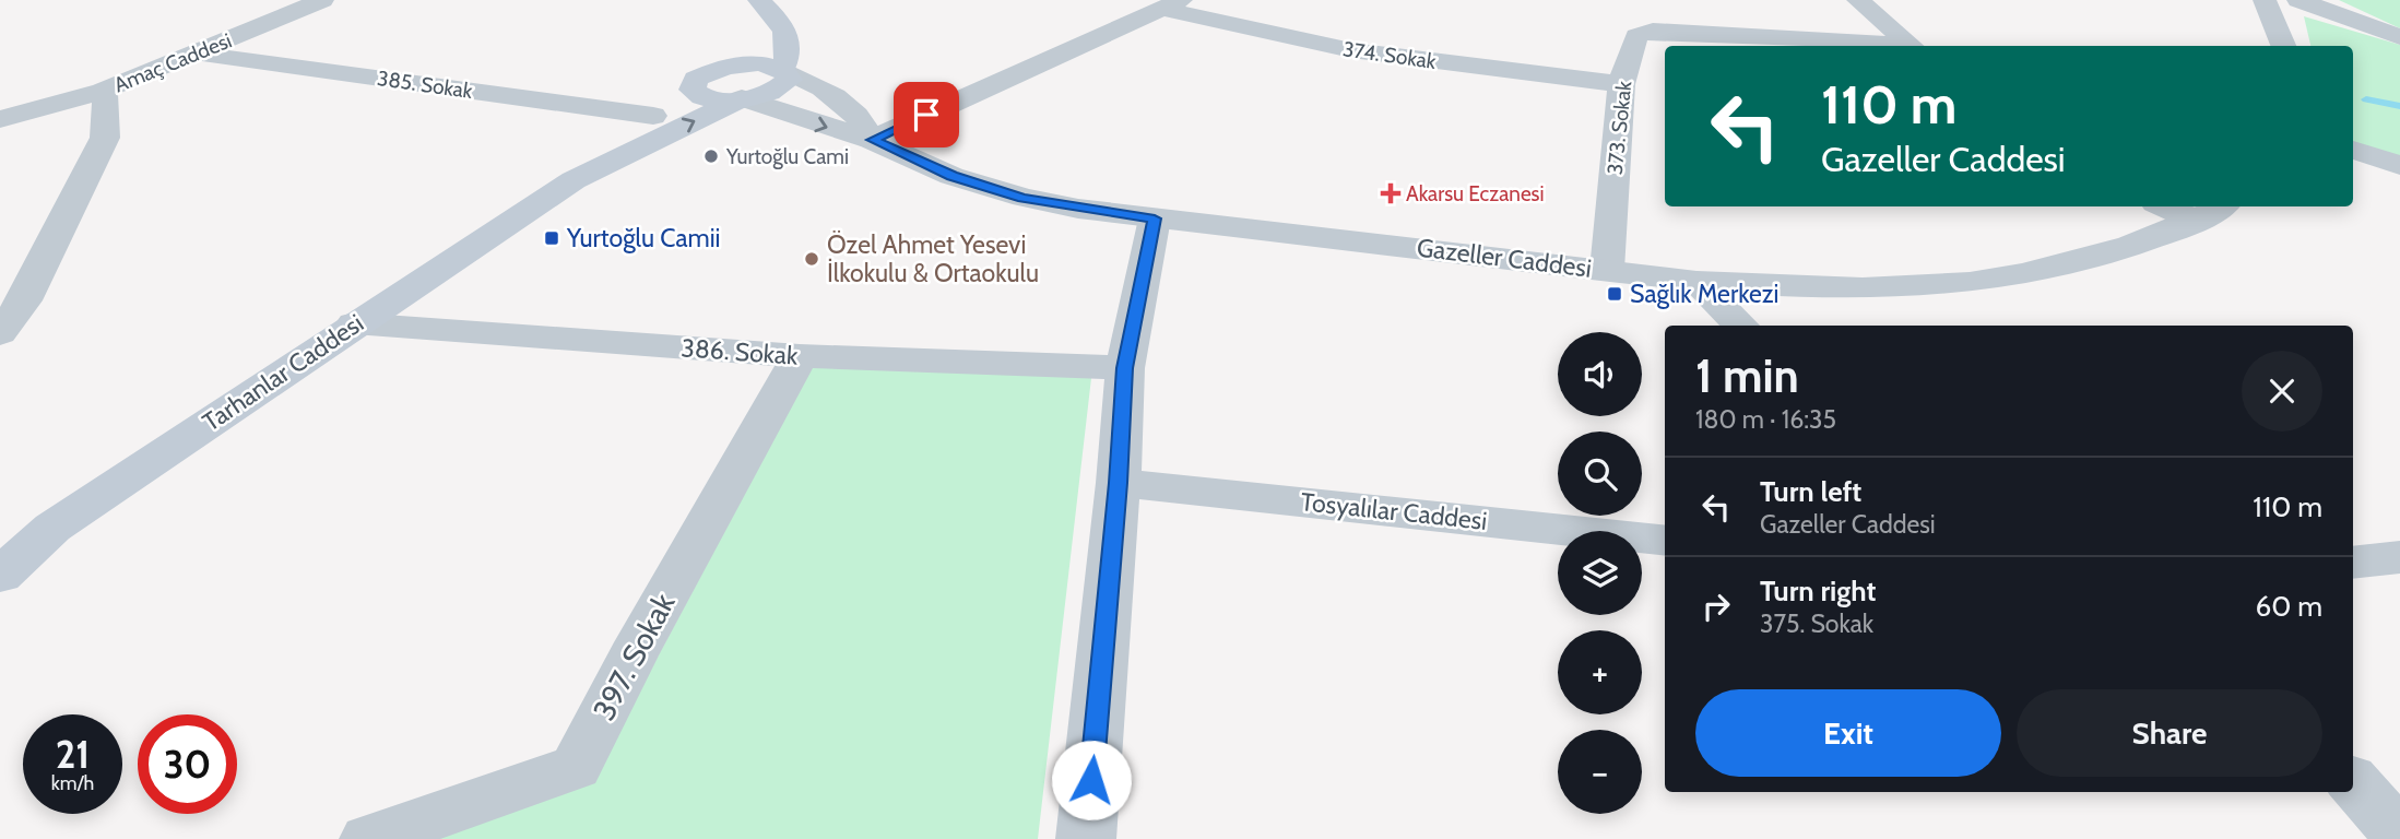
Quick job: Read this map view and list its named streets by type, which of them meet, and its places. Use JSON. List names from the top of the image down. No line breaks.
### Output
{"streets":{"main road":["Tarhanlar Caddesi"],"street":["374. Sokak","Amaç Caddesi","385. Sokak","373. Sokak","Gazeller Caddesi","386. Sokak","Tosyalılar Caddesi","397. Sokak"]},"crossings":[["374. Sokak","373. Sokak"],["Amaç Caddesi","385. Sokak"],["385. Sokak","Tarhanlar Caddesi"],["373. Sokak","Gazeller Caddesi"],["Gazeller Caddesi","Tarhanlar Caddesi"],["386. Sokak","Tarhanlar Caddesi"],["386. Sokak","397. Sokak"]],"places":{"other":["Yurtoğlu Cami","Özel Ahmet Yesevi İlkokulu & Ortaokulu"],"health":["Akarsu Eczanesi"],"transit":["Yurtoğlu Camii","Sağlık Merkezi"]},"page":{"turn":["110 m","Gazeller Caddesi"],"heading":["1 min","180 m · 16:35"],"map_buttons":["+","−"],"list":[{"name":"Turn left","note":"Gazeller Caddesi","value":"110 m"},{"name":"Turn right","note":"375. Sokak","value":"60 m"}],"buttons":["Exit","Share"],"speed":"21 km/h","limit":"30"}}
